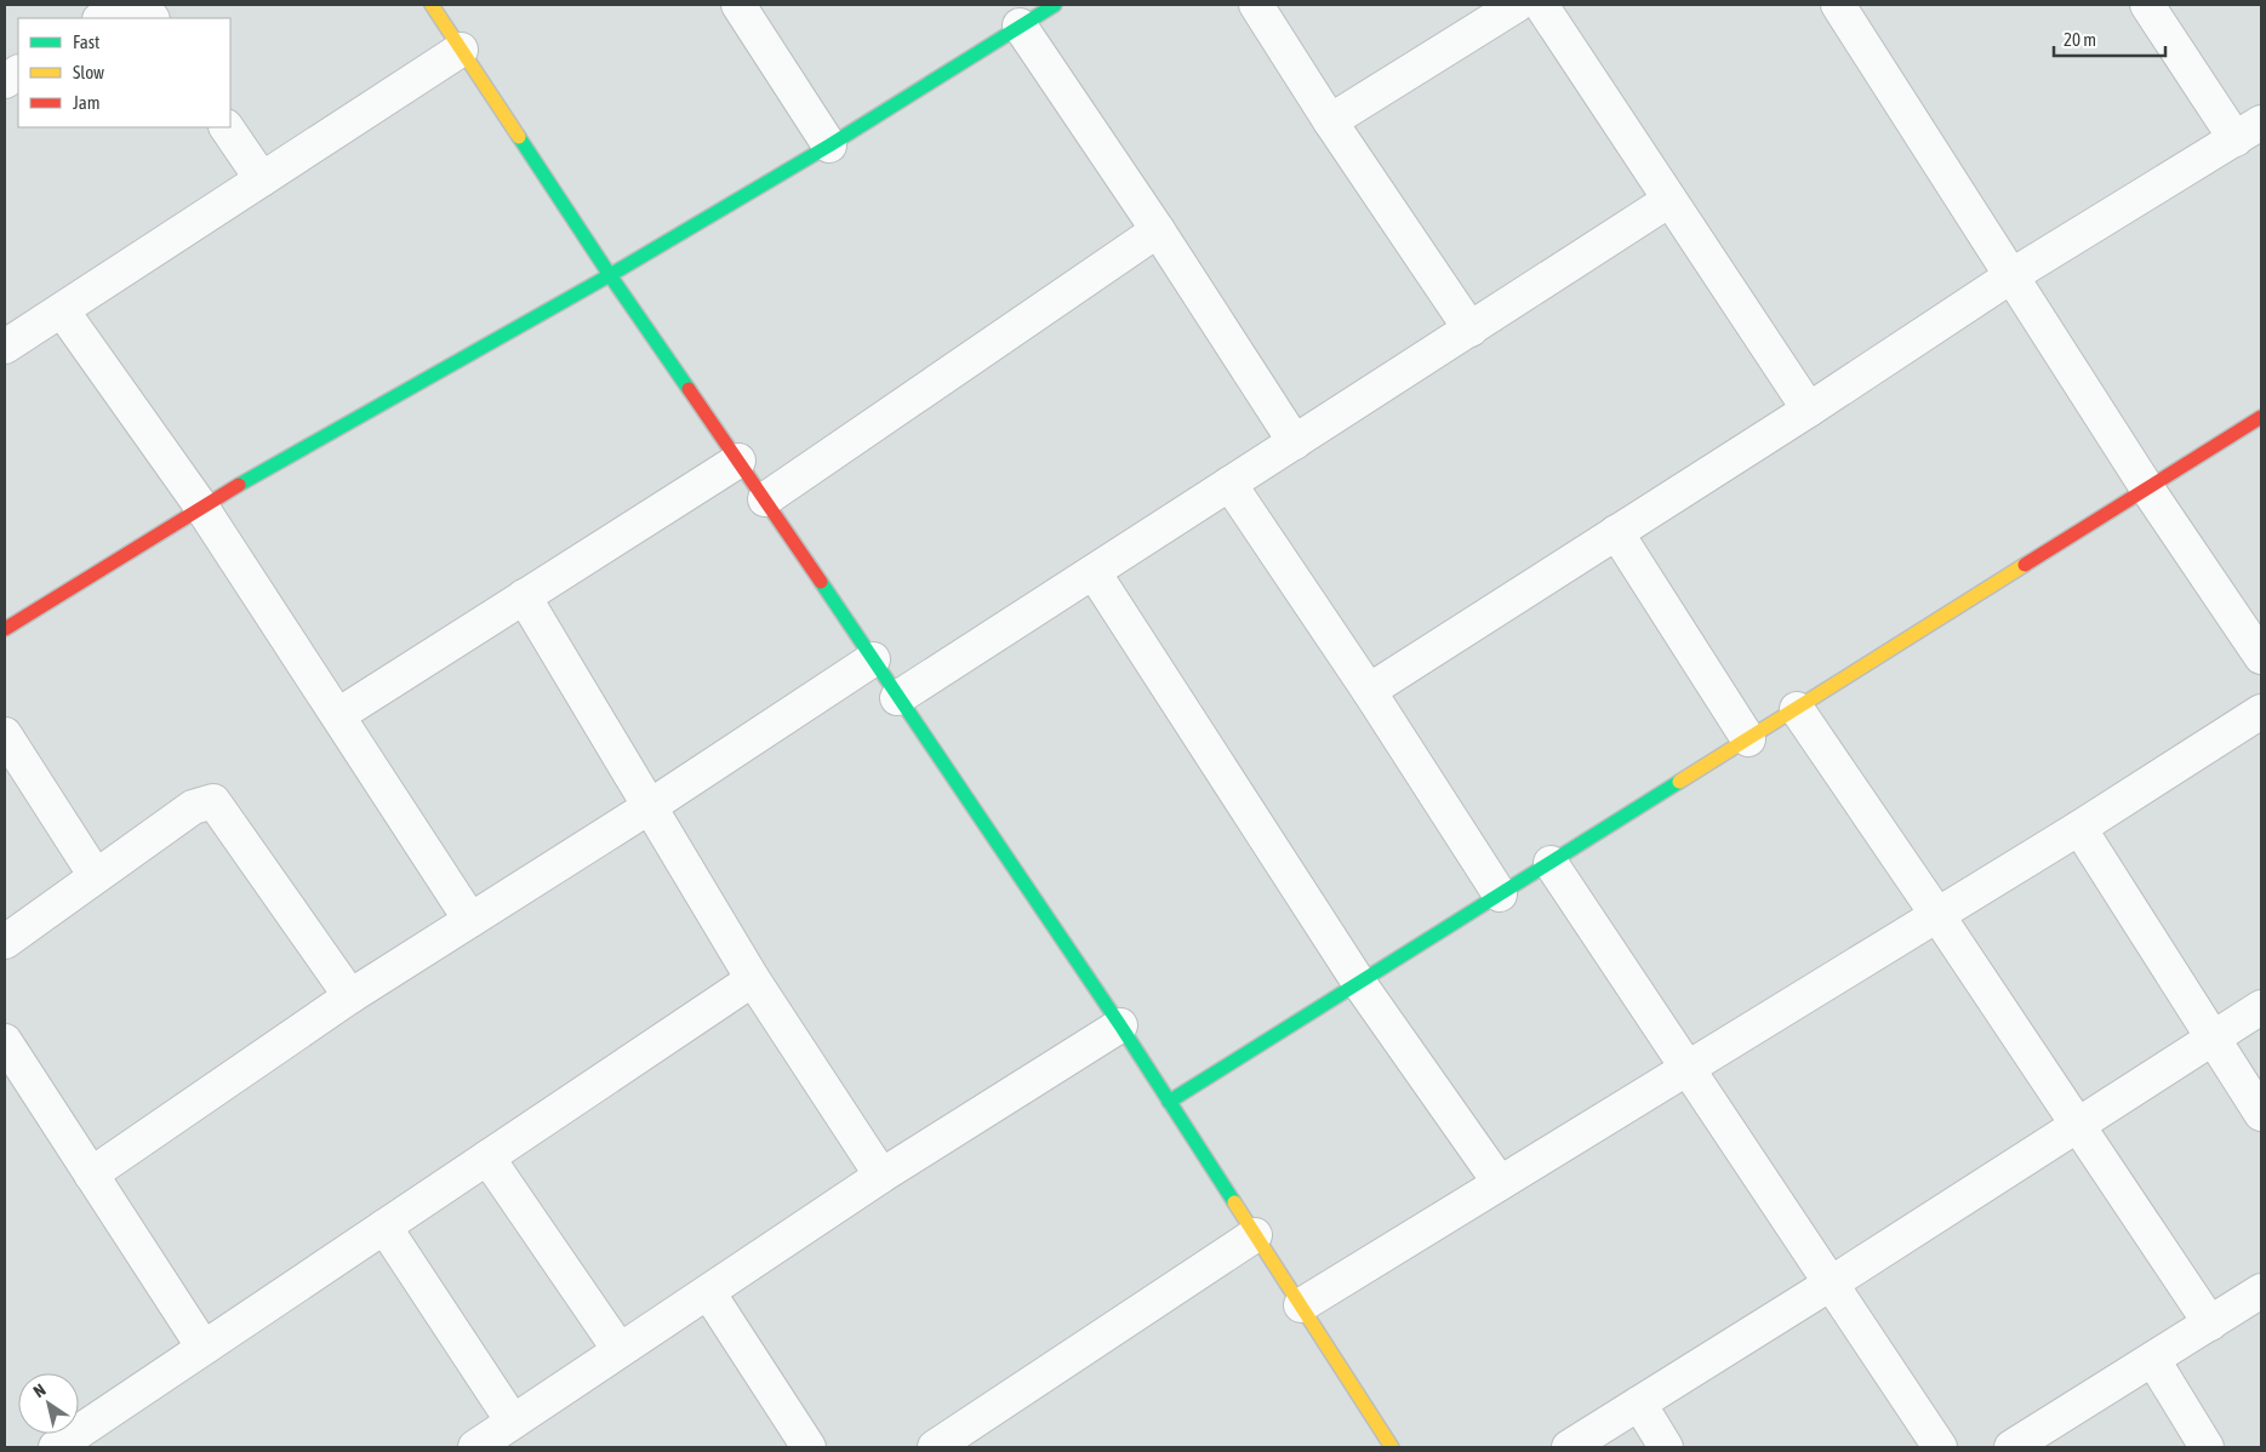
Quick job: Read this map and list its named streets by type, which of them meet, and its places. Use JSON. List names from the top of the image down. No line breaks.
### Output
{"legend":["Fast","Slow","Jam"],"scale_bar":"20 m","north":"top left"}
